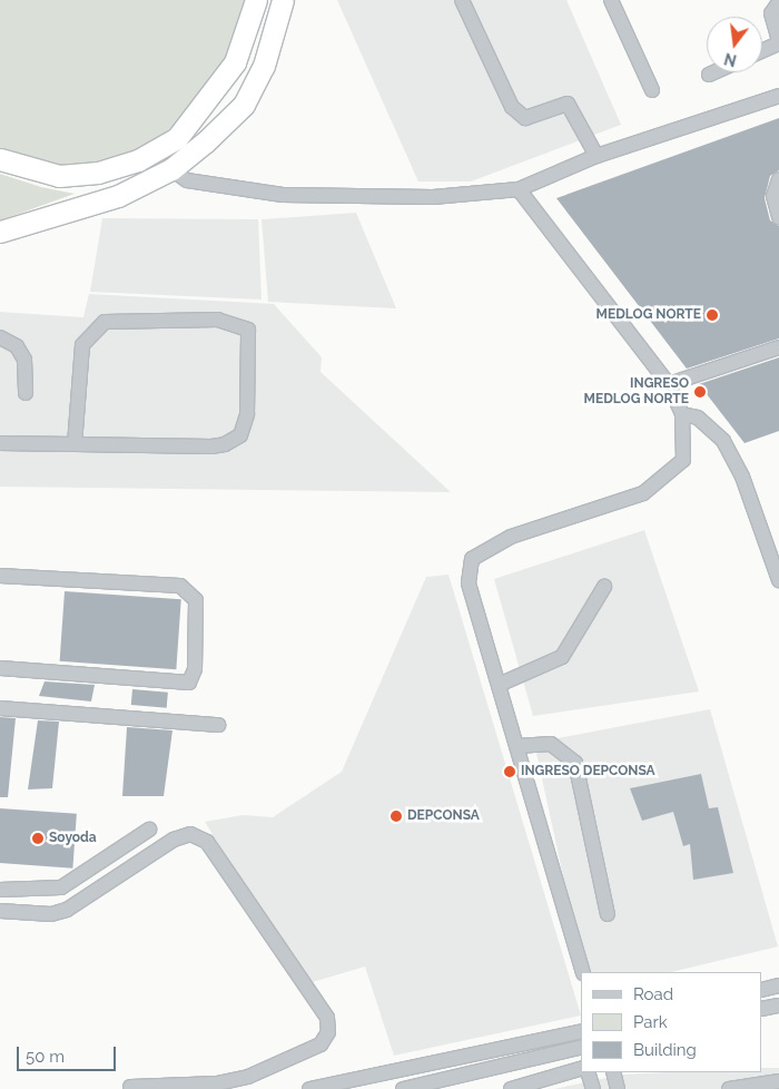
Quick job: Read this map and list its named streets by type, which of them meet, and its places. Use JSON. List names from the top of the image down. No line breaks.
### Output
{"places":["MEDLOG NORTE","INGRESO MEDLOG NORTE","INGRESO DEPCONSA","DEPCONSA","Soyoda"],"legend":["Road","Park","Building"],"scale_bar":"50 m","north":"bottom"}
